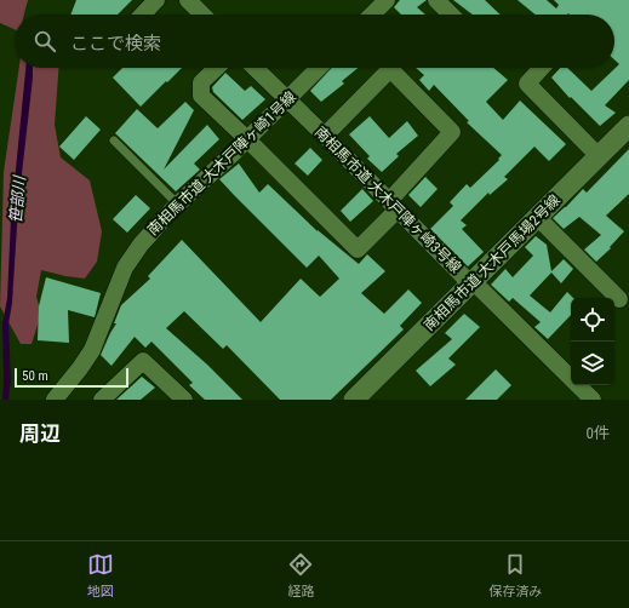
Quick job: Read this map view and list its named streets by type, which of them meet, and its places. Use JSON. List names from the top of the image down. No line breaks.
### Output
{"streets":{"street":["南相馬市道 大木戸陣ヶ崎1号線","南相馬市道 大木戸陣ヶ崎3号線","南相馬市道 大木戸馬場2号線"]},"crossings":[["南相馬市道 大木戸陣ヶ崎1号線","南相馬市道 大木戸陣ヶ崎3号線"],["南相馬市道 大木戸陣ヶ崎3号線","南相馬市道 大木戸馬場2号線"]],"water":["笹部川"],"scale_bar":"50 m","page":{"search":"ここで検索","scale":"50 m","heading":["周辺","0件"],"nav":["地図","経路","保存済み"]}}
